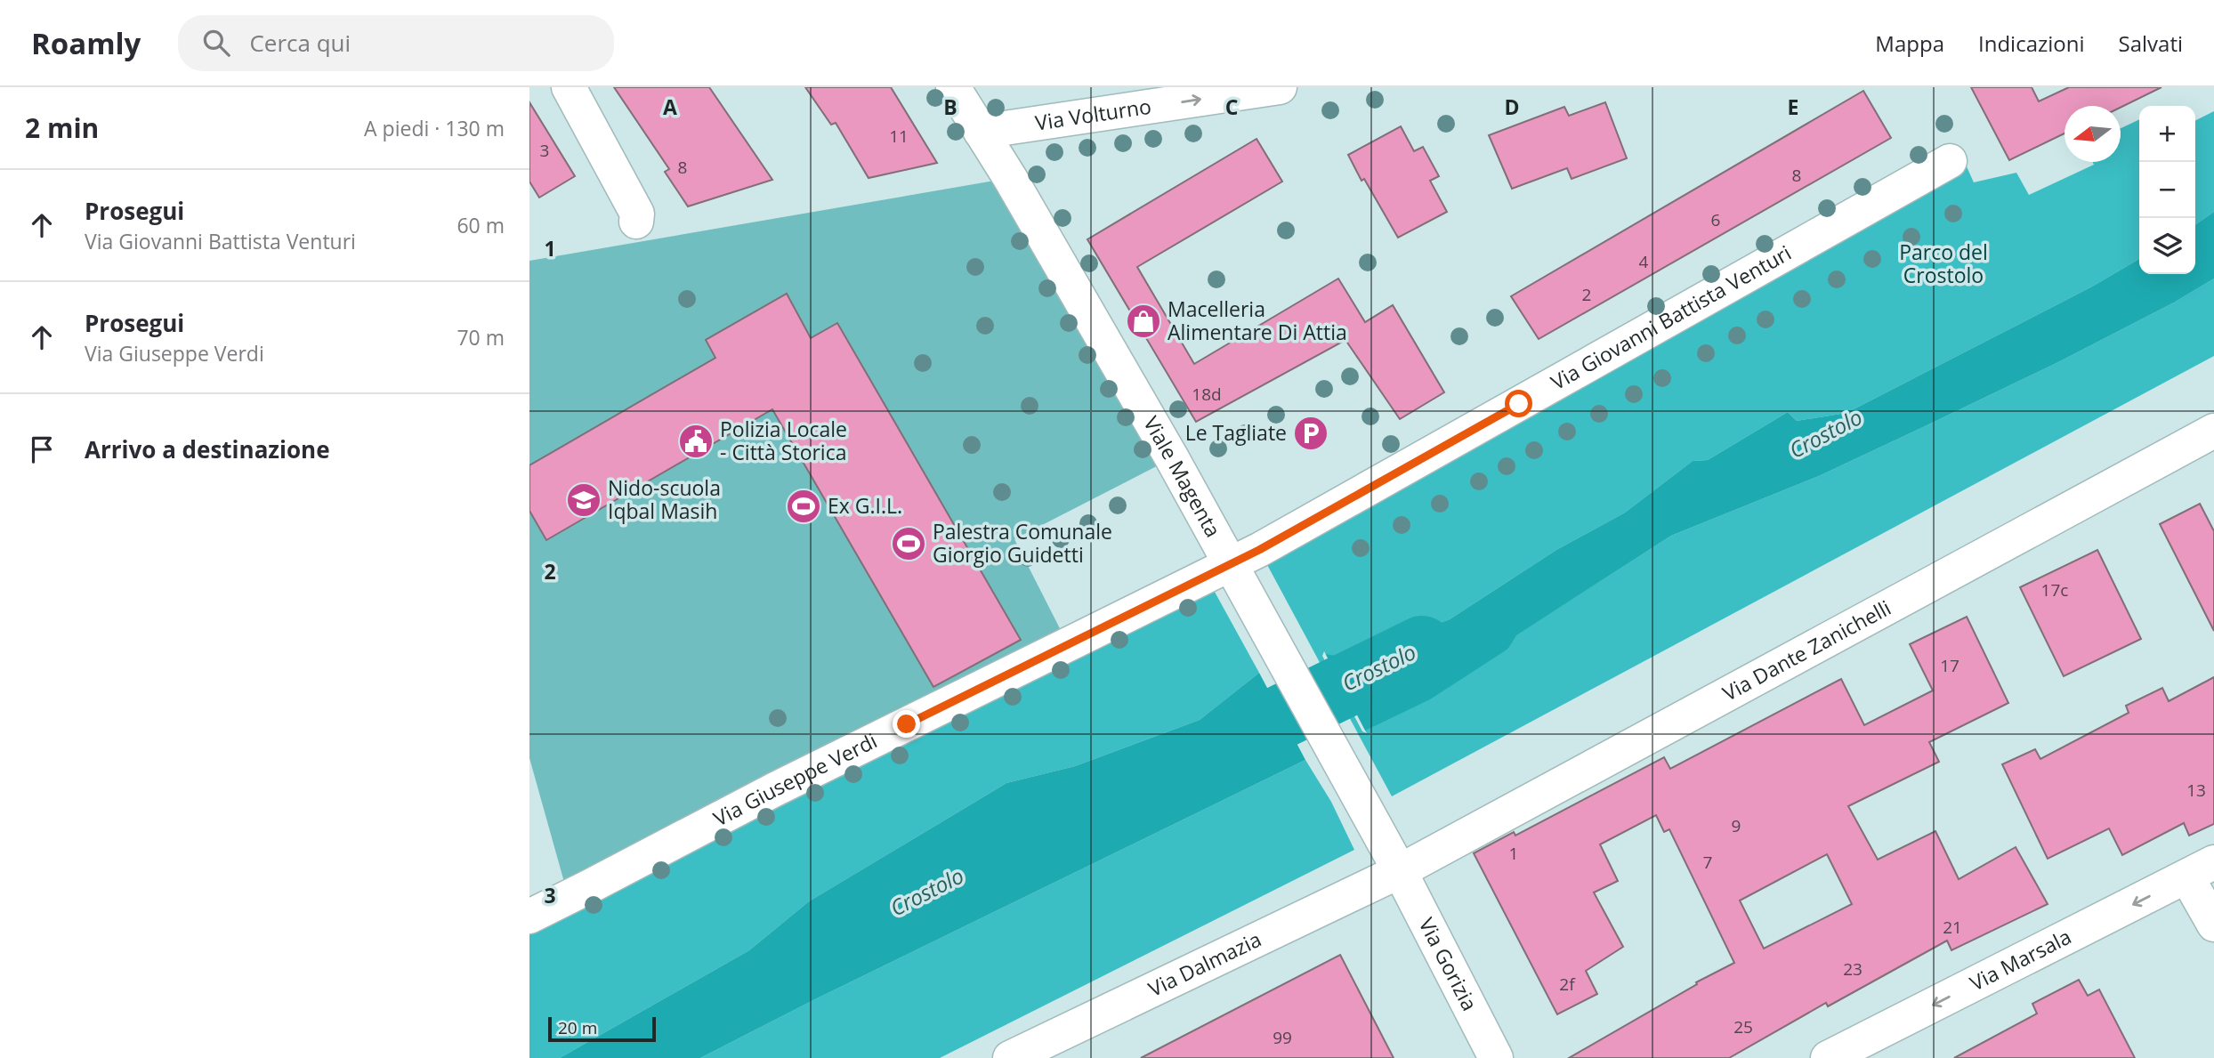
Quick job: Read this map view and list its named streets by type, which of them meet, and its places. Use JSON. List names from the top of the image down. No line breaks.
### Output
{"streets":{"street":["Via Volturno","Via Giovanni Battista Venturi","Viale Magenta","Via Dante Zanichelli","Via Giuseppe Verdi","Via Marsala","Via Dalmazia","Via Gorizia"]},"crossings":[["Via Volturno","Viale Magenta"],["Via Giovanni Battista Venturi","Viale Magenta"],["Via Giovanni Battista Venturi","Via Giuseppe Verdi"],["Viale Magenta","Via Dante Zanichelli"],["Viale Magenta","Via Giuseppe Verdi"],["Viale Magenta","Via Dalmazia"],["Viale Magenta","Via Gorizia"],["Via Dante Zanichelli","Via Dalmazia"],["Via Dante Zanichelli","Via Gorizia"],["Via Dalmazia","Via Gorizia"]],"one_way":["Via Volturno","Via Marsala"],"water":["Crostolo"],"parks":["Parco del Crostolo"],"places":{"shop":["Macelleria Alimentare Di Attia"],"parking":["Le Tagliate"],"public building":["Polizia Locale - Città Storica"],"school or university":["Nido-scuola Iqbal Masih"],"sports":["Ex G.I.L.","Palestra Comunale Giorgio Guidetti"]},"house_numbers":["11","3","8","8","6","4","2","18d","17c","17","13","9","1","7","21","23","2f","25","99"],"scale_bar":"20 m","north":"left","page":{"header":"Roamly","search":"Cerca qui","nav":["Mappa","Indicazioni","Salvati"],"heading":["2 min","A piedi · 130 m"],"map_buttons":["+","−"],"list":[["Prosegui","Via Giovanni Battista Venturi","60 m"],["Prosegui","Via Giuseppe Verdi","70 m"],"Arrivo a destinazione"],"scale":"20 m"},"grid":{"columns":["A","B","C","D","E"],"rows":["1","2","3"]}}
